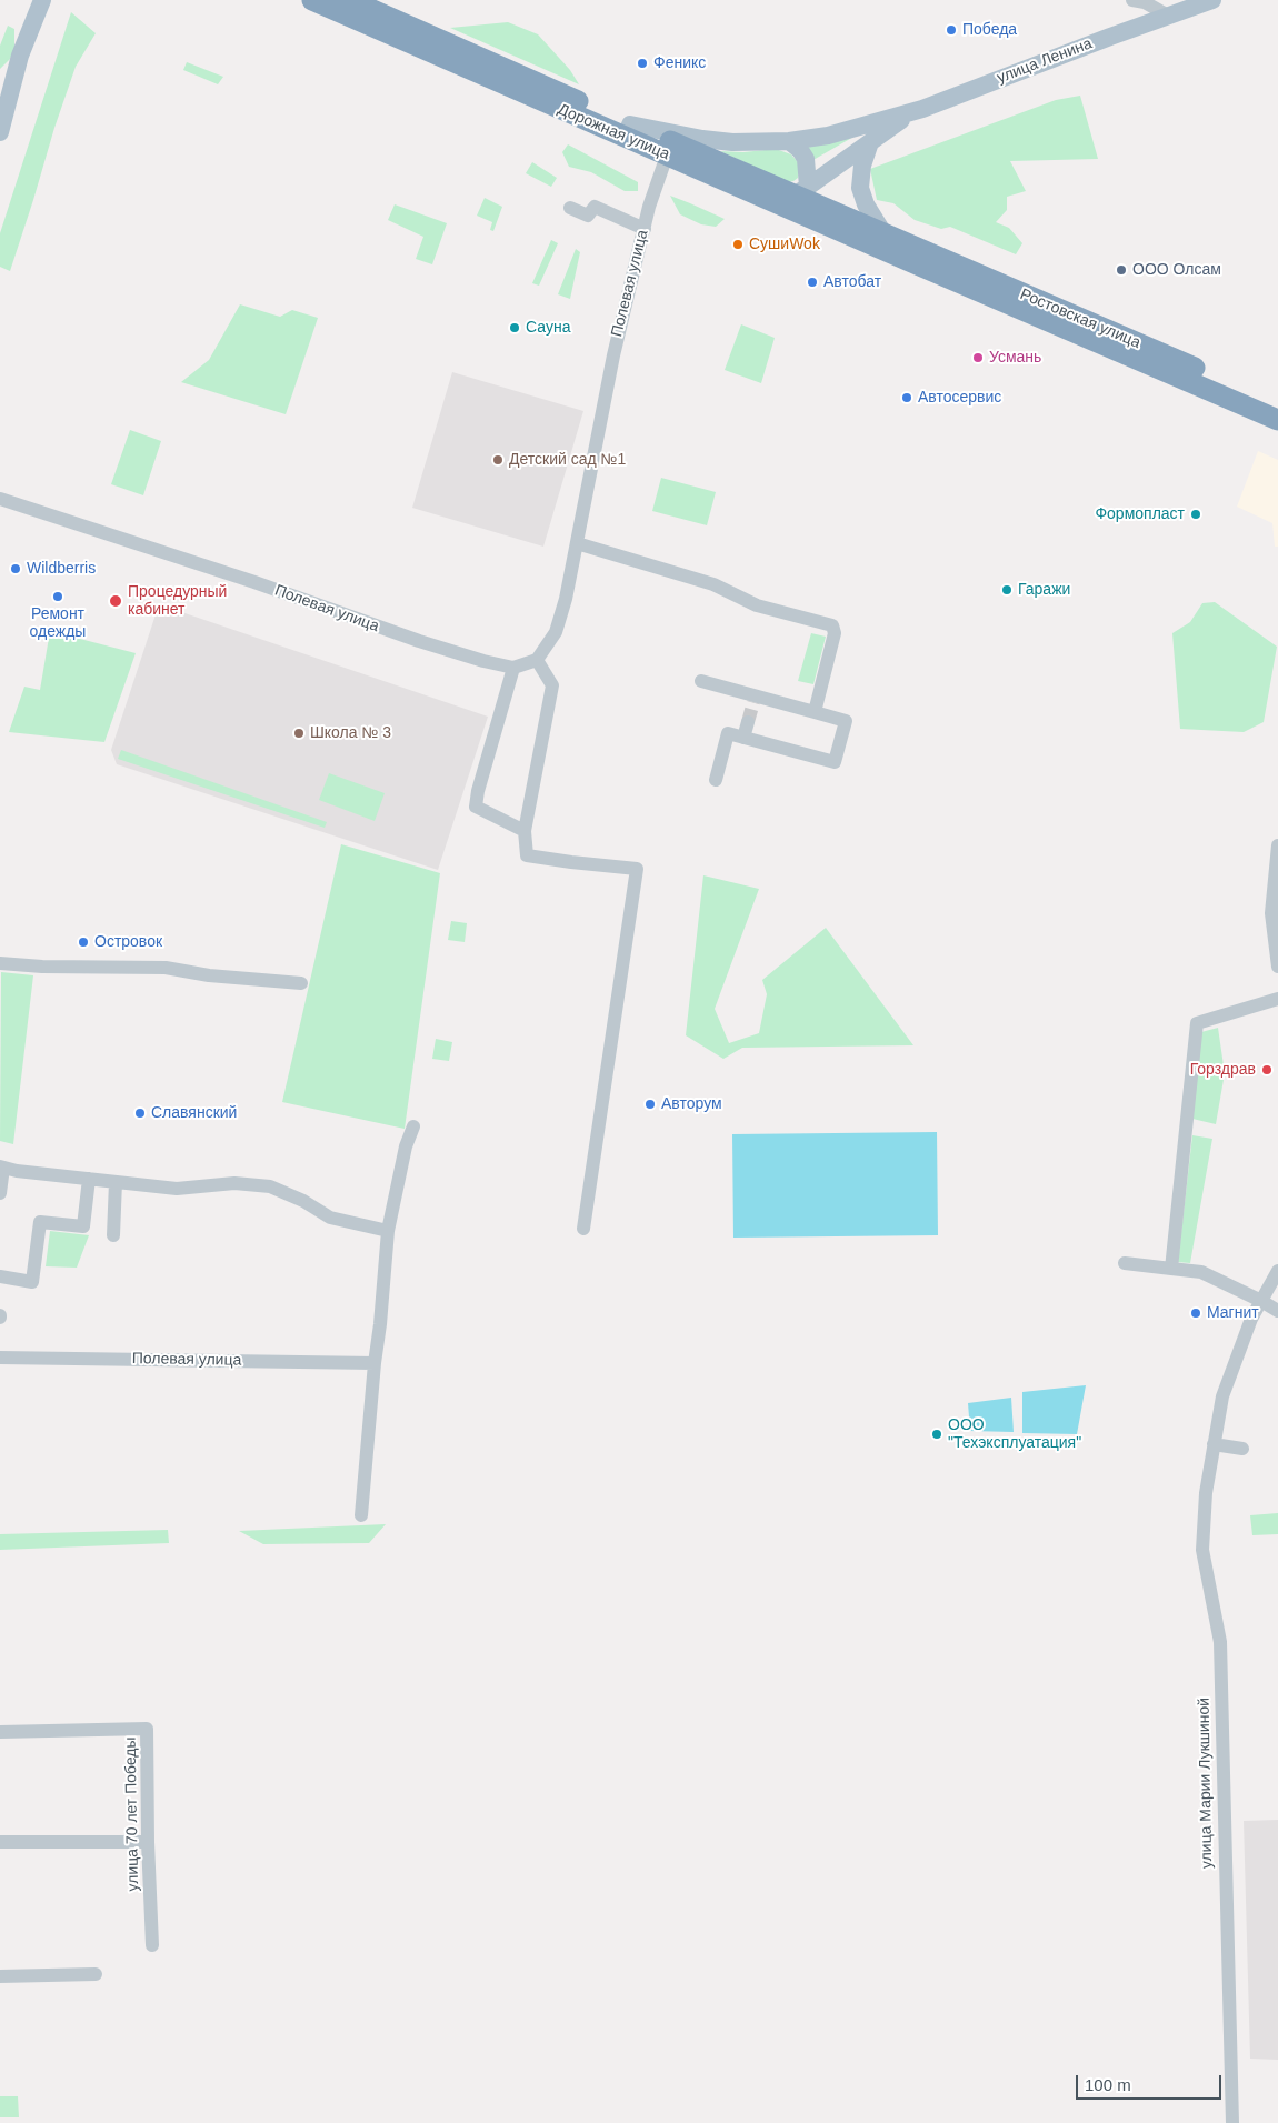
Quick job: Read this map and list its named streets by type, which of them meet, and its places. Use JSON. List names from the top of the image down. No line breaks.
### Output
{"streets":{"highway":["Дорожная улица","Ростовская улица"],"main road":["улица Ленина"],"street":["Полевая улица","улица Марии Лукшиной","улица 70 лет Победы"]},"crossings":[["Дорожная улица","Полевая улица"],["Дорожная улица","Ростовская улица"]],"places":["Победа","Феникс","CушиWok","ООО Олсам","Автобат","Сауна","Усмань","Автосервис","Детский сад №1","Формопласт","Wildberris","Гаражи","Ремонт одежды","Процедурный кабинет","Школа № 3","Островок","Горздрав","Авторум","Славянский","Магнит","ООО \"Техэксплуатация\""],"scale_bar":"100 m"}
